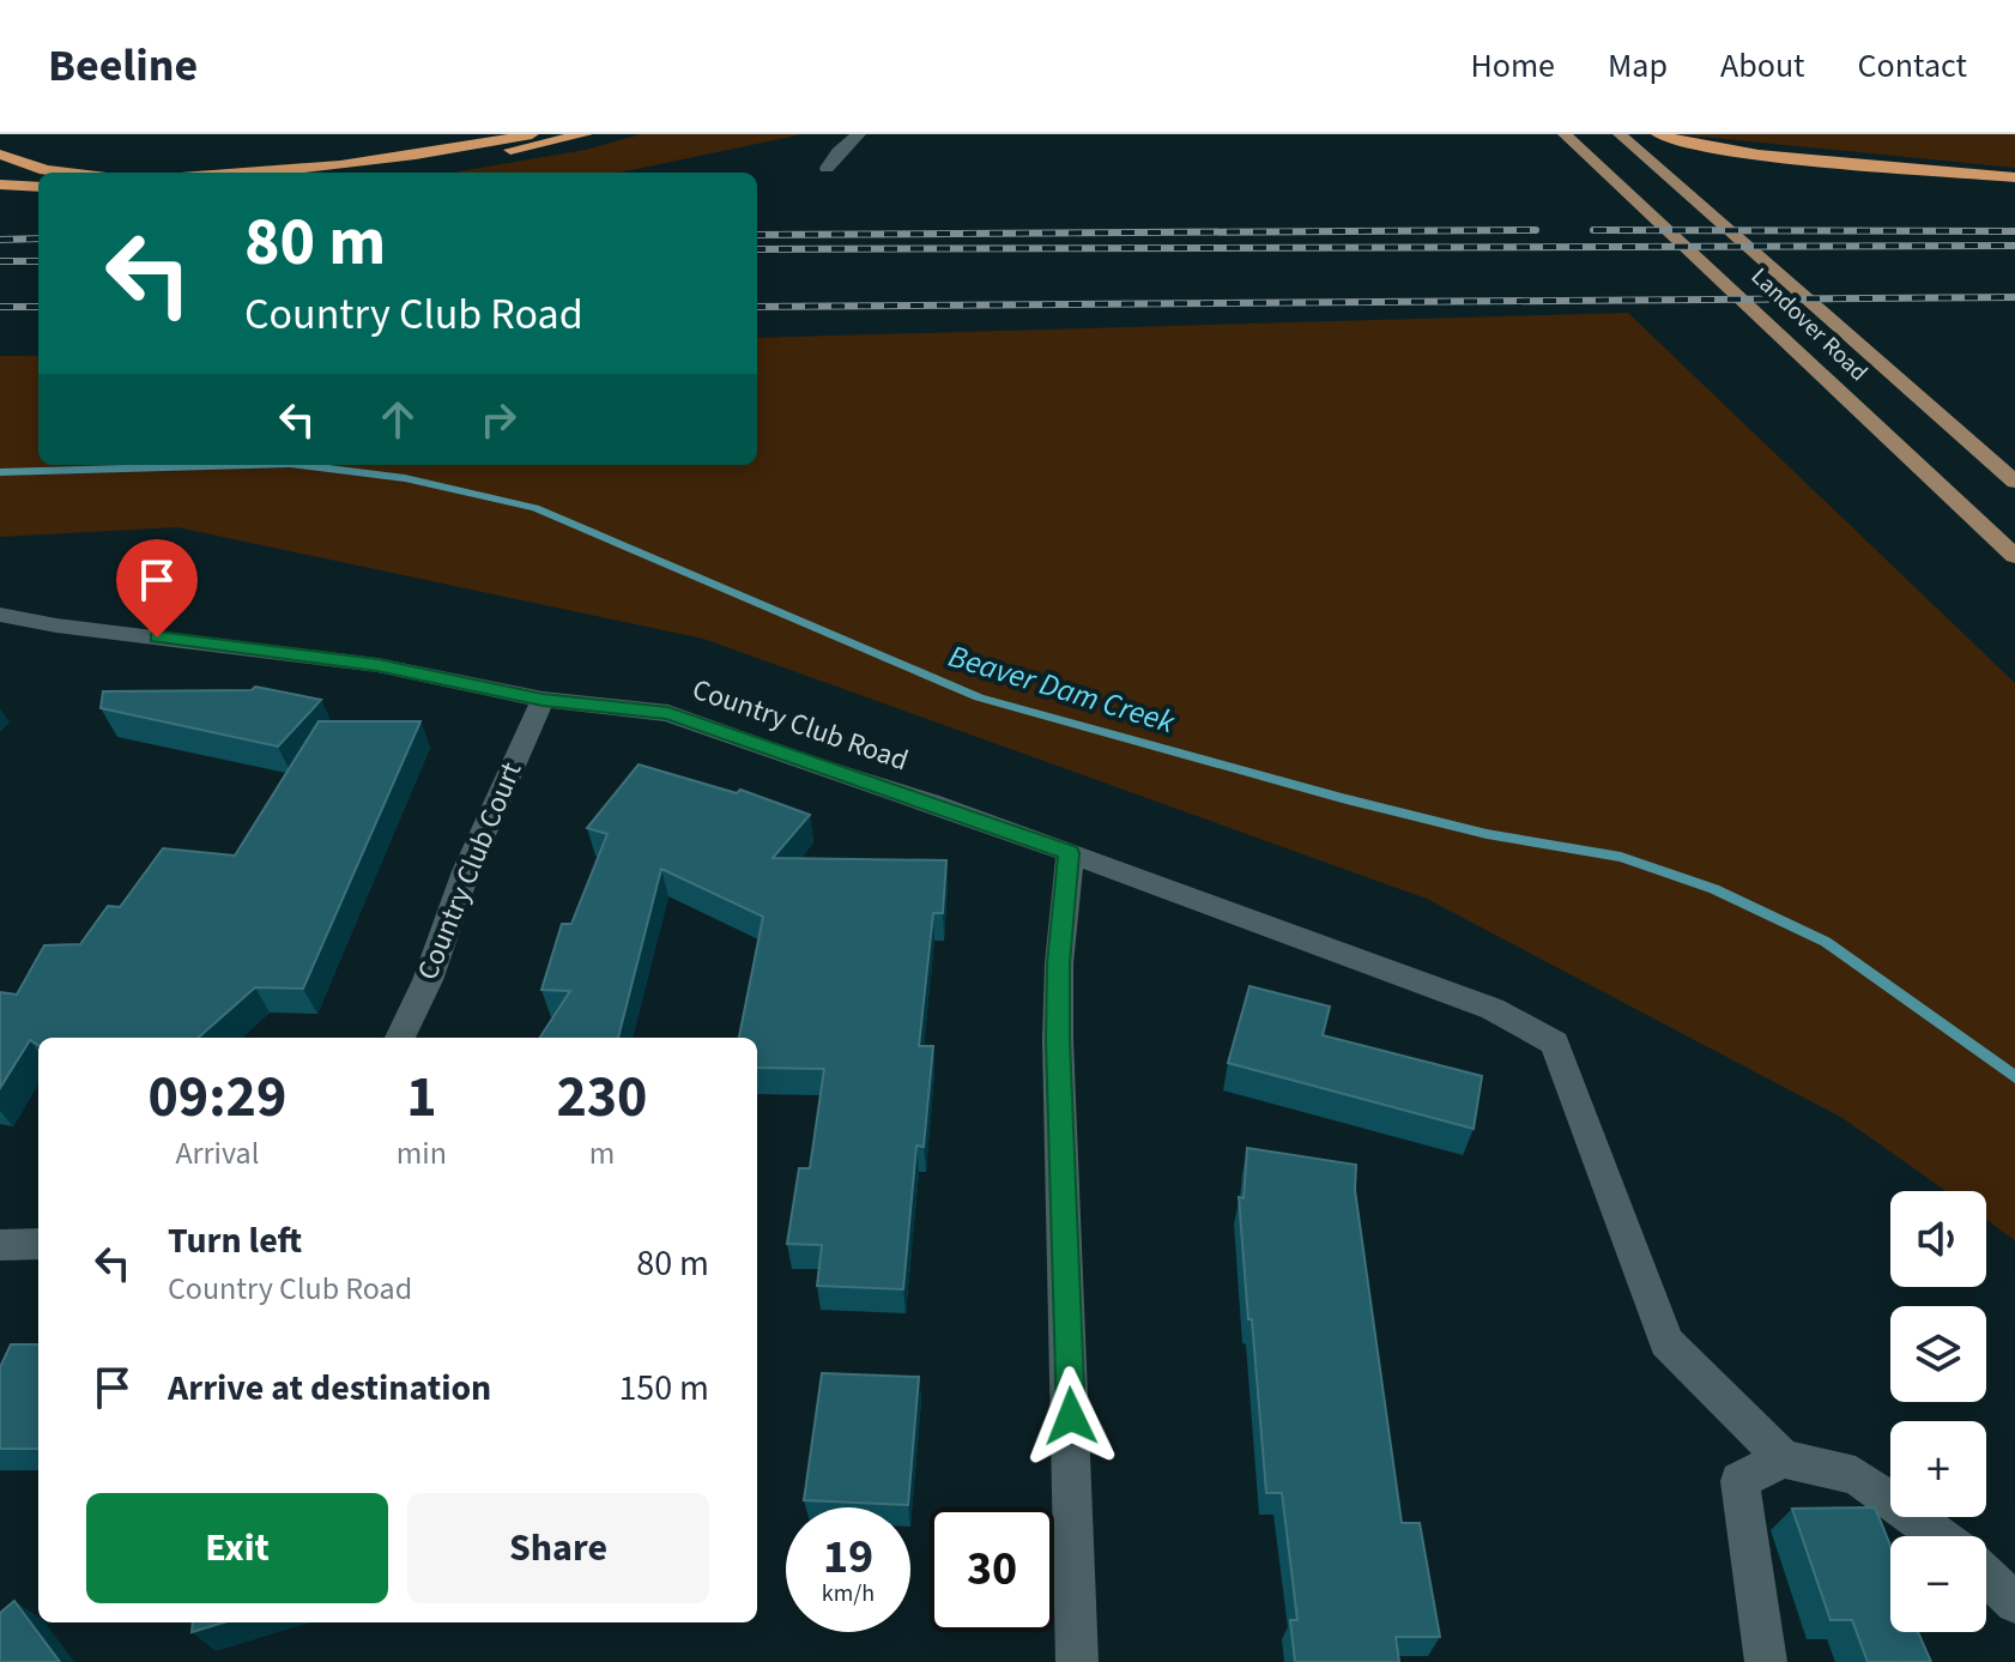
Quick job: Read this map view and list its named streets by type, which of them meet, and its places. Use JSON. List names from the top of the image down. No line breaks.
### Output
{"streets":{"main road":["Landover Road"],"street":["Country Club Road","Country Club Court"]},"crossings":[["Country Club Road","Country Club Court"]],"water":["Beaver Dam Creek"],"page":{"header":"Beeline","nav":["Home","Map","About","Contact"],"turn":["80 m","Country Club Road"],"eta":["09:29","Arrival","1","min","230","m"],"map_buttons":["+","−"],"list":[{"name":"Turn left","note":"Country Club Road","value":"80 m"},{"name":"Arrive at destination","value":"150 m"}],"buttons":["Exit","Share"],"speed":"19 km/h","limit":"30"}}
